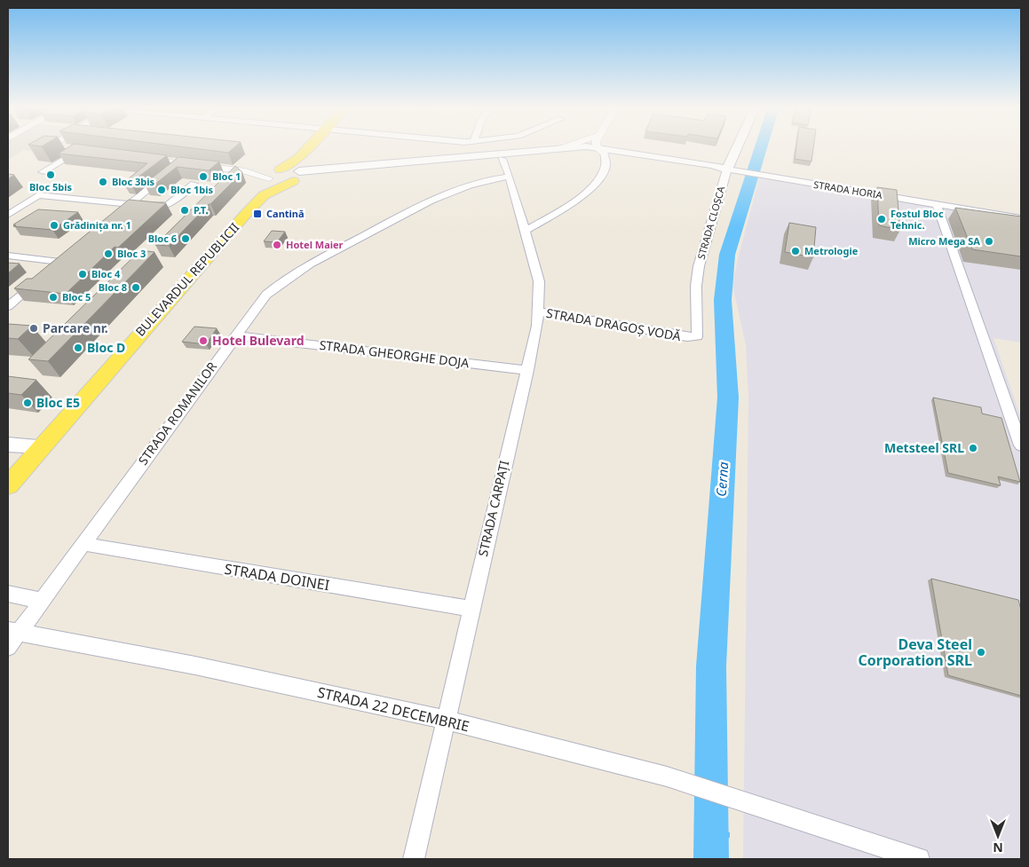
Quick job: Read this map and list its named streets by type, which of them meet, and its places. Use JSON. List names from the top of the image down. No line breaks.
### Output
{"streets":{"main road":["STRADA CLOȘCA","BULEVARDUL REPUBLICII"],"street":["STRADA HORIA","STRADA DRAGOȘ VODĂ","STRADA GHEORGHE DOJA","STRADA ROMANILOR","STRADA CARPAȚI","STRADA DOINEI","STRADA 22 DECEMBRIE"]},"crossings":[["STRADA HORIA","STRADA CLOȘCA"],["STRADA CLOȘCA","STRADA DRAGOȘ VODĂ"],["STRADA DRAGOȘ VODĂ","STRADA CARPAȚI"],["STRADA GHEORGHE DOJA","STRADA ROMANILOR"],["STRADA GHEORGHE DOJA","STRADA CARPAȚI"],["STRADA ROMANILOR","STRADA CARPAȚI"],["STRADA ROMANILOR","STRADA DOINEI"],["STRADA ROMANILOR","STRADA 22 DECEMBRIE"],["STRADA CARPAȚI","STRADA DOINEI"],["STRADA CARPAȚI","STRADA 22 DECEMBRIE"]],"water":["Cerna"],"places":{"other":["Bloc 5bis","Bloc 1","Bloc 3bis","Bloc 1bis","P.T.","Fostul Bloc Tehnic.","Grădinița nr. 1","Bloc 6","Micro Mega SA","Hotel Maier","Metrologie","Bloc 3","Bloc 4","Bloc 8","Bloc 5","Parcare nr.","Hotel Bulevard","Bloc D","Bloc E5","Metsteel SRL","Deva Steel Corporation SRL"],"transit":["Cantină"]},"north":"bottom"}
